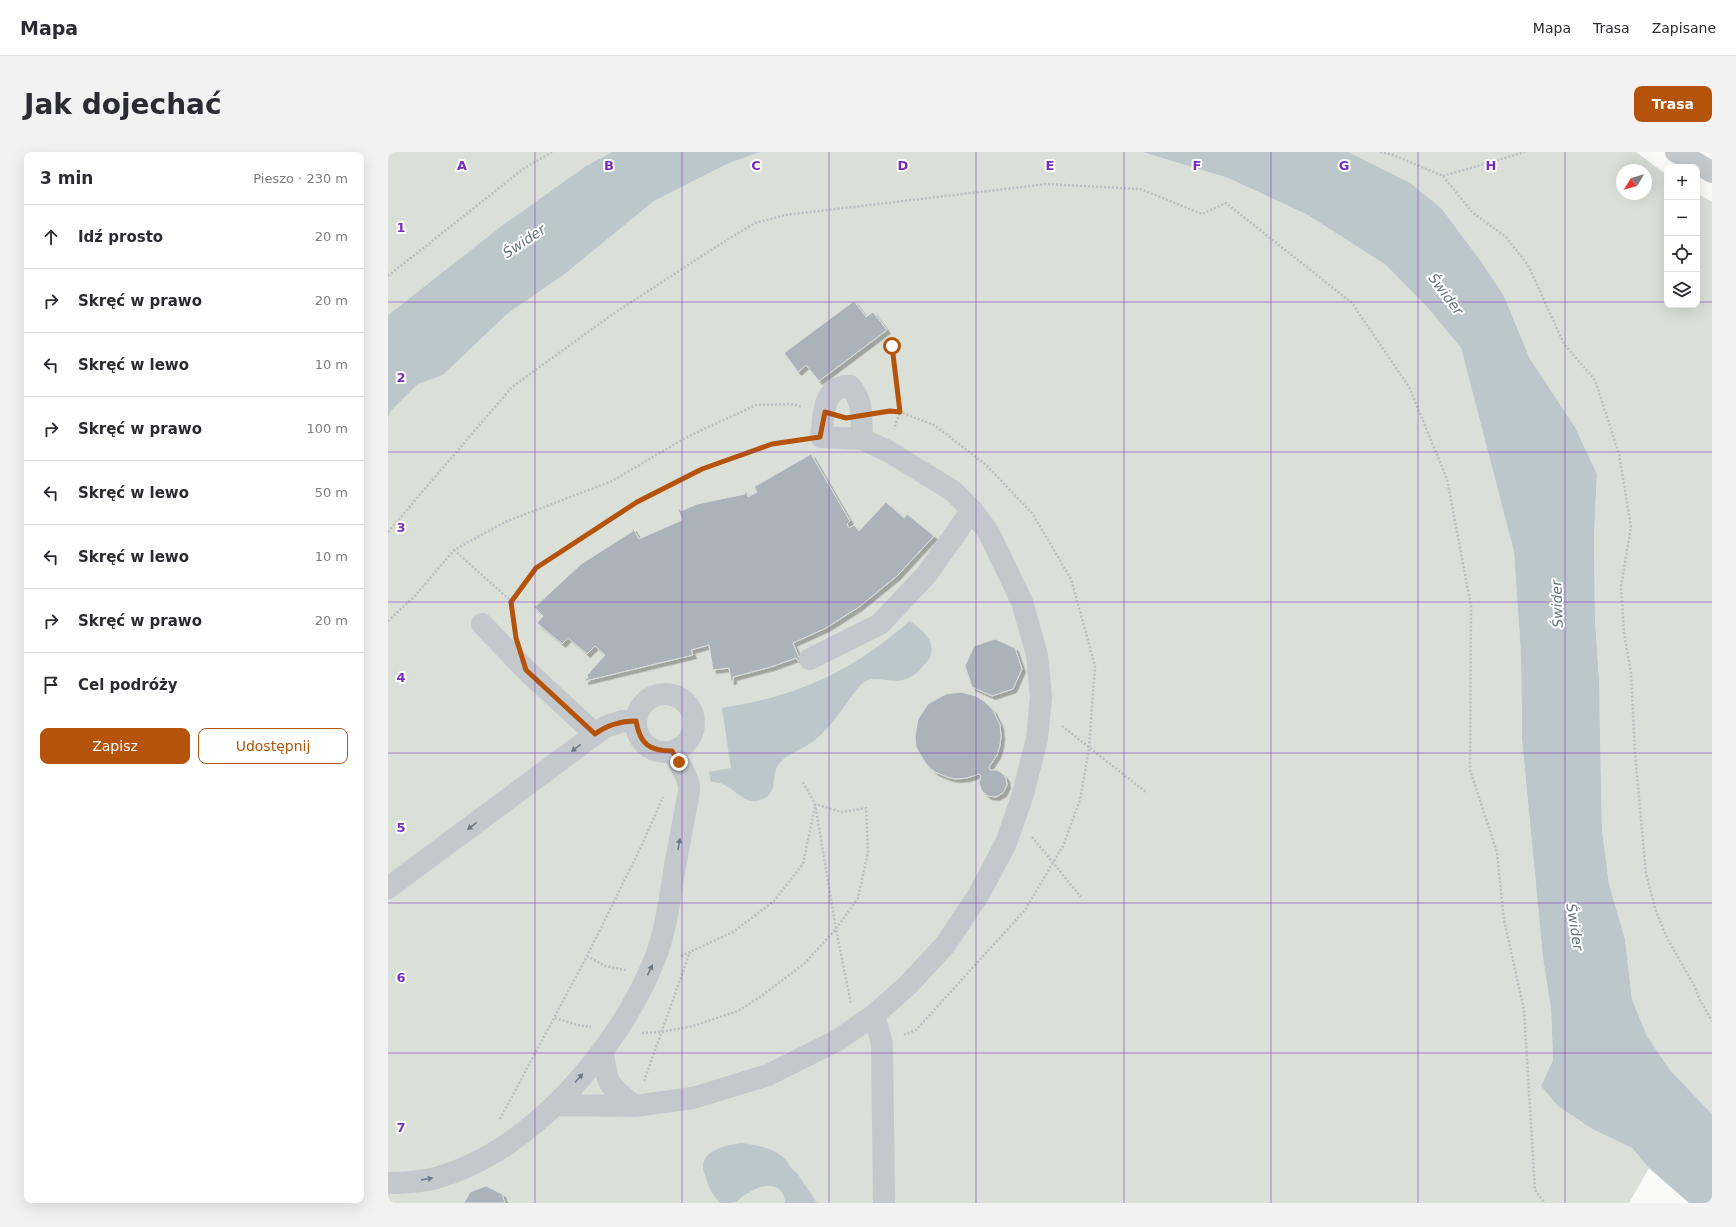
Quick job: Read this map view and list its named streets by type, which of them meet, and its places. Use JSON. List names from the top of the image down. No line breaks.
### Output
{"water":["Świder"],"north":"bottom left","page":{"header":"Mapa","nav":["Mapa","Trasa","Zapisane"],"buttons":["Trasa",["Zapisz","Udostępnij"]],"title":"Jak dojechać","heading":["3 min","Pieszo · 230 m"],"map_buttons":["+","−"],"list":[["Idź prosto","20 m"],["Skręć w prawo","20 m"],["Skręć w lewo","10 m"],["Skręć w prawo","100 m"],["Skręć w lewo","50 m"],["Skręć w lewo","10 m"],["Skręć w prawo","20 m"],"Cel podróży"]},"grid":{"columns":["A","B","C","D","E","F","G","H"],"rows":["1","2","3","4","5","6","7"]}}
